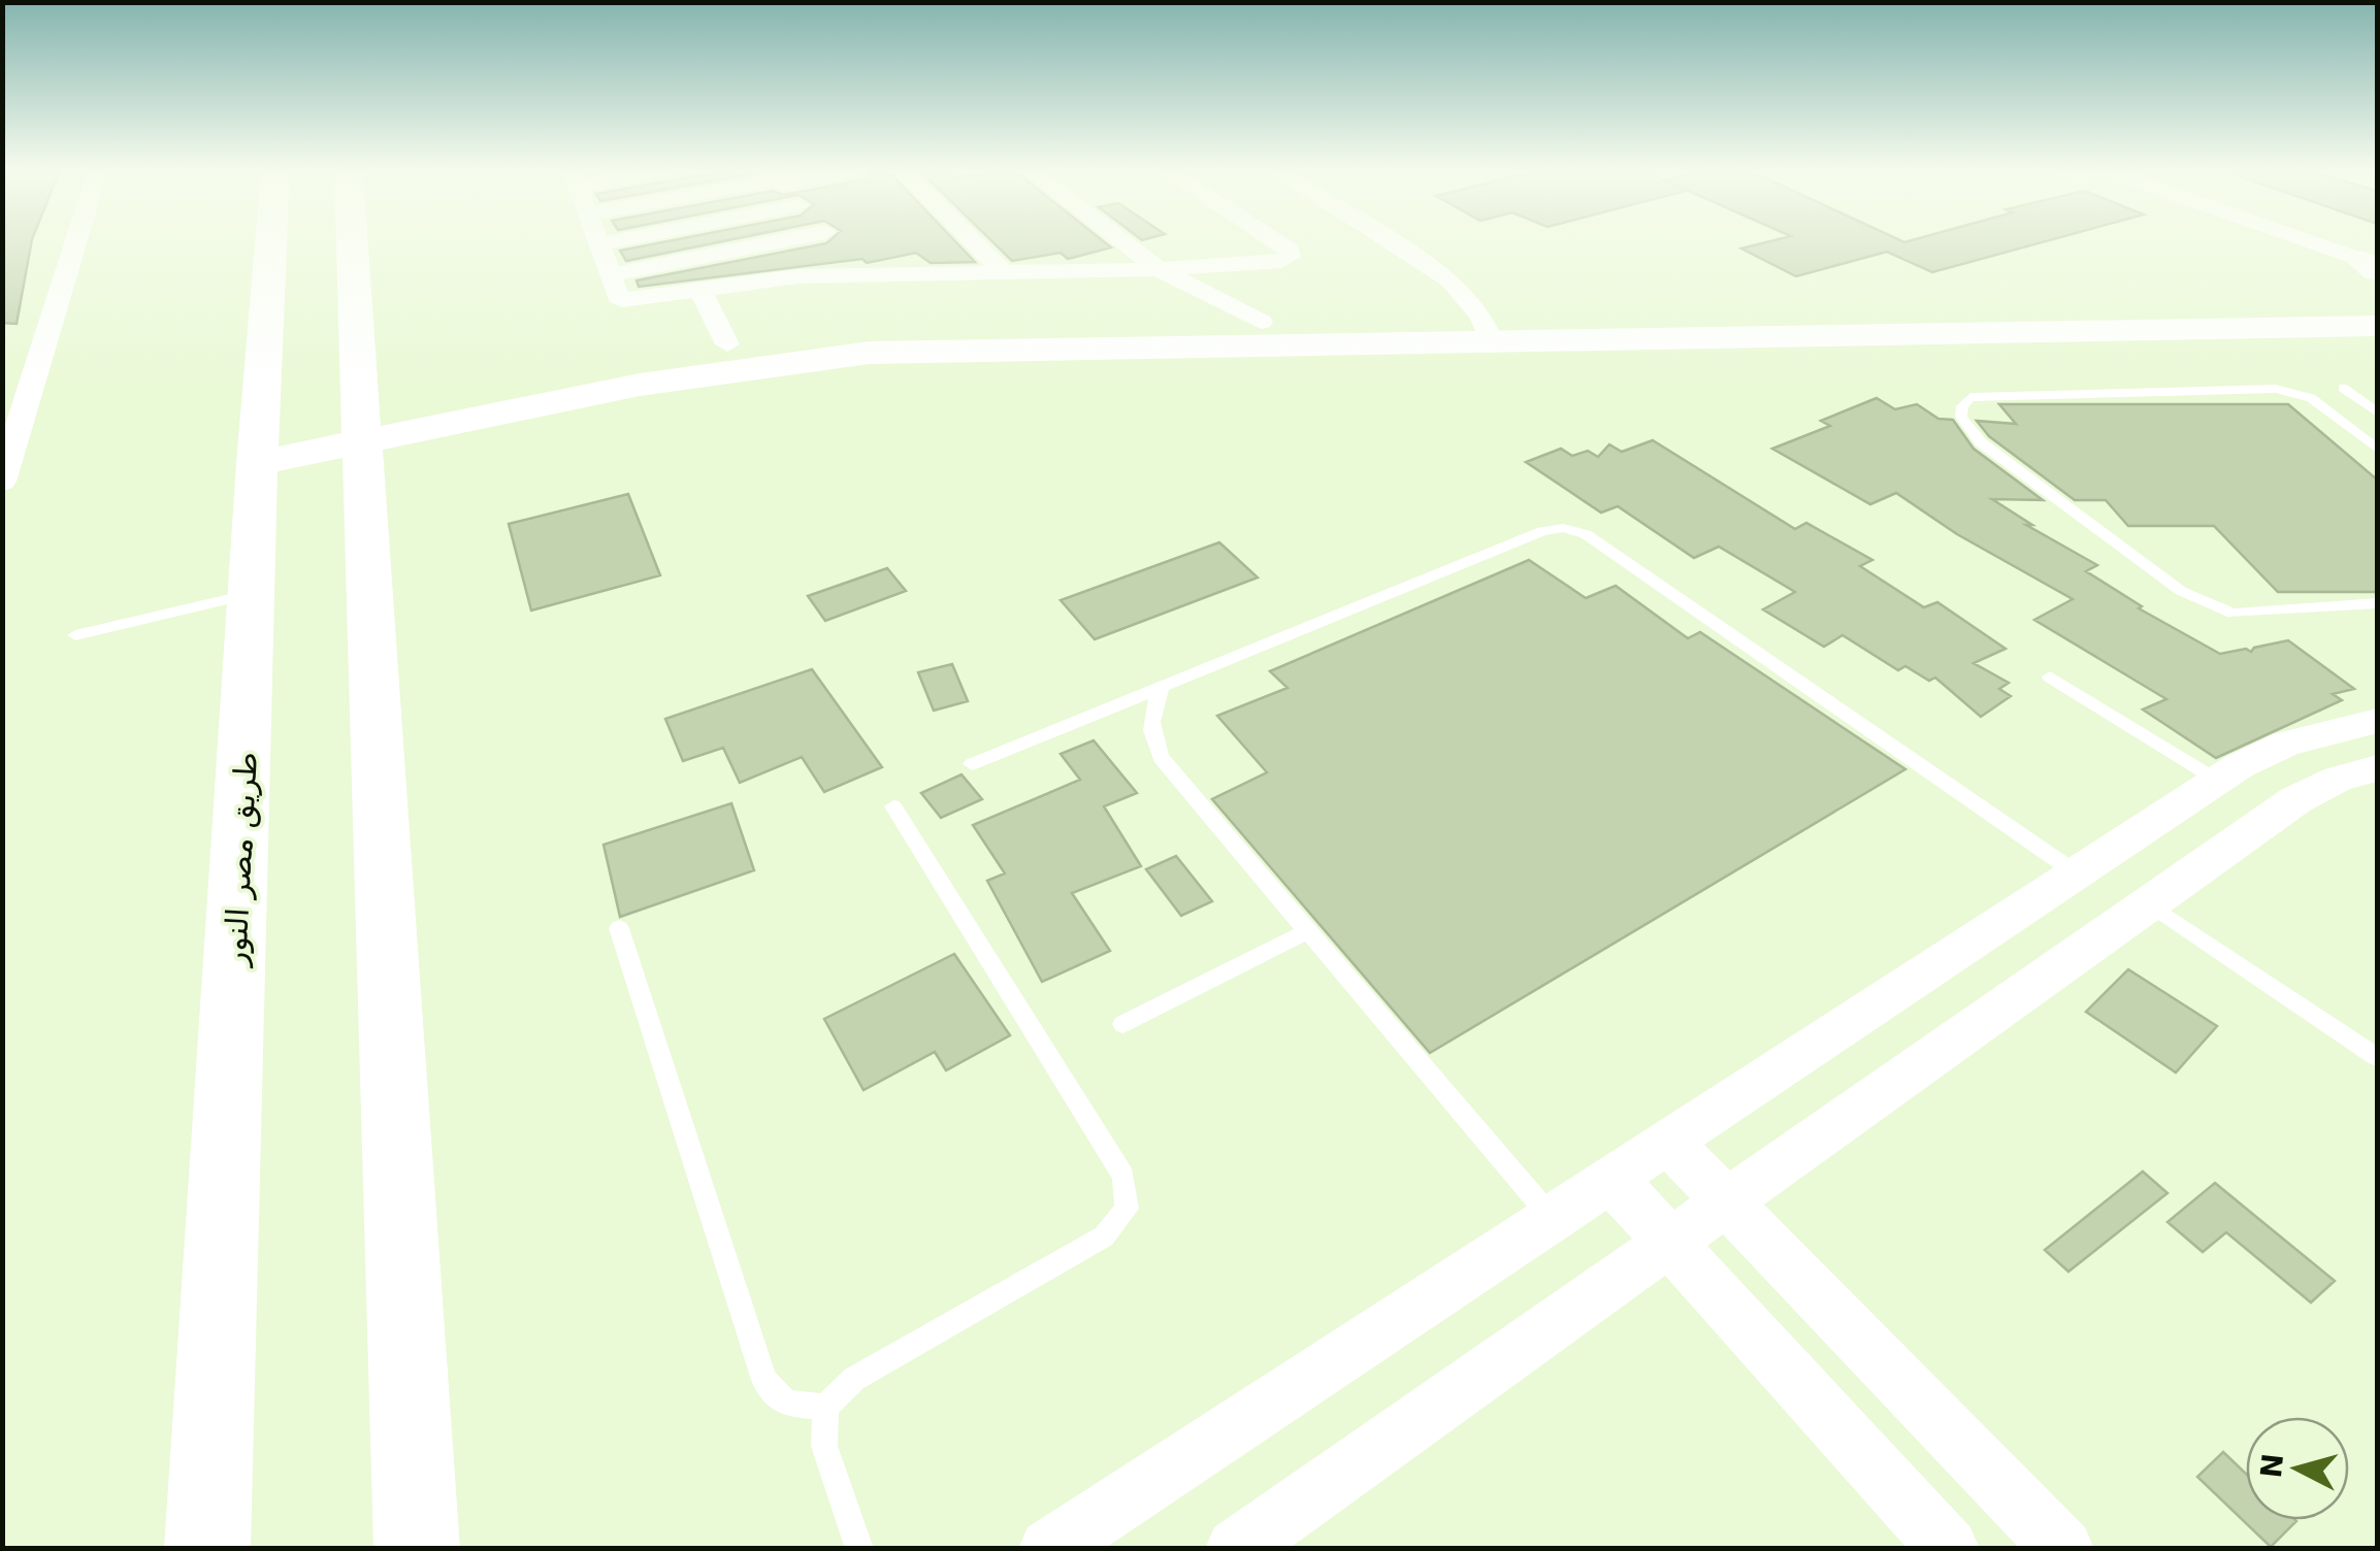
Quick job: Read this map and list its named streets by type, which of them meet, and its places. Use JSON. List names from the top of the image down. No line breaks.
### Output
{"streets":{"street":["طريق مصر النور"]},"north":"left"}
